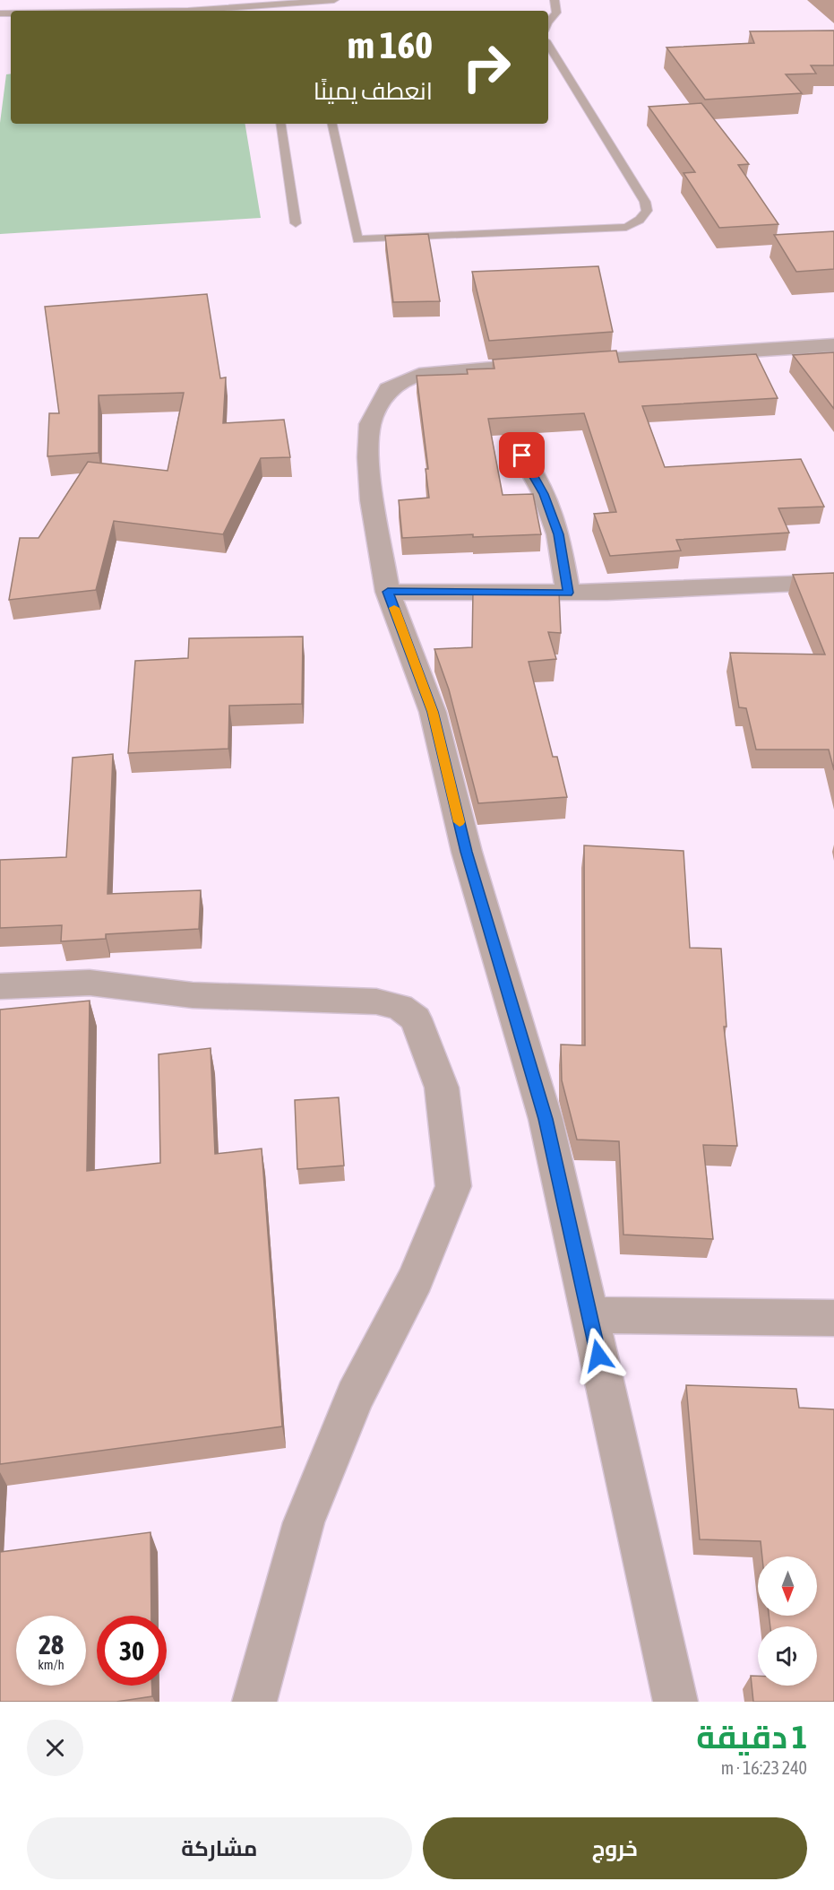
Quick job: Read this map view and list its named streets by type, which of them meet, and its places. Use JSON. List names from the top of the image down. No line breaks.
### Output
{"north":"bottom","page":{"turn":["160 m","انعطف يمينًا"],"speed":"28 km/h","limit":"30","heading":["1 دقيقة","240 m · 16:23"],"buttons":["خروج","مشاركة"]}}
